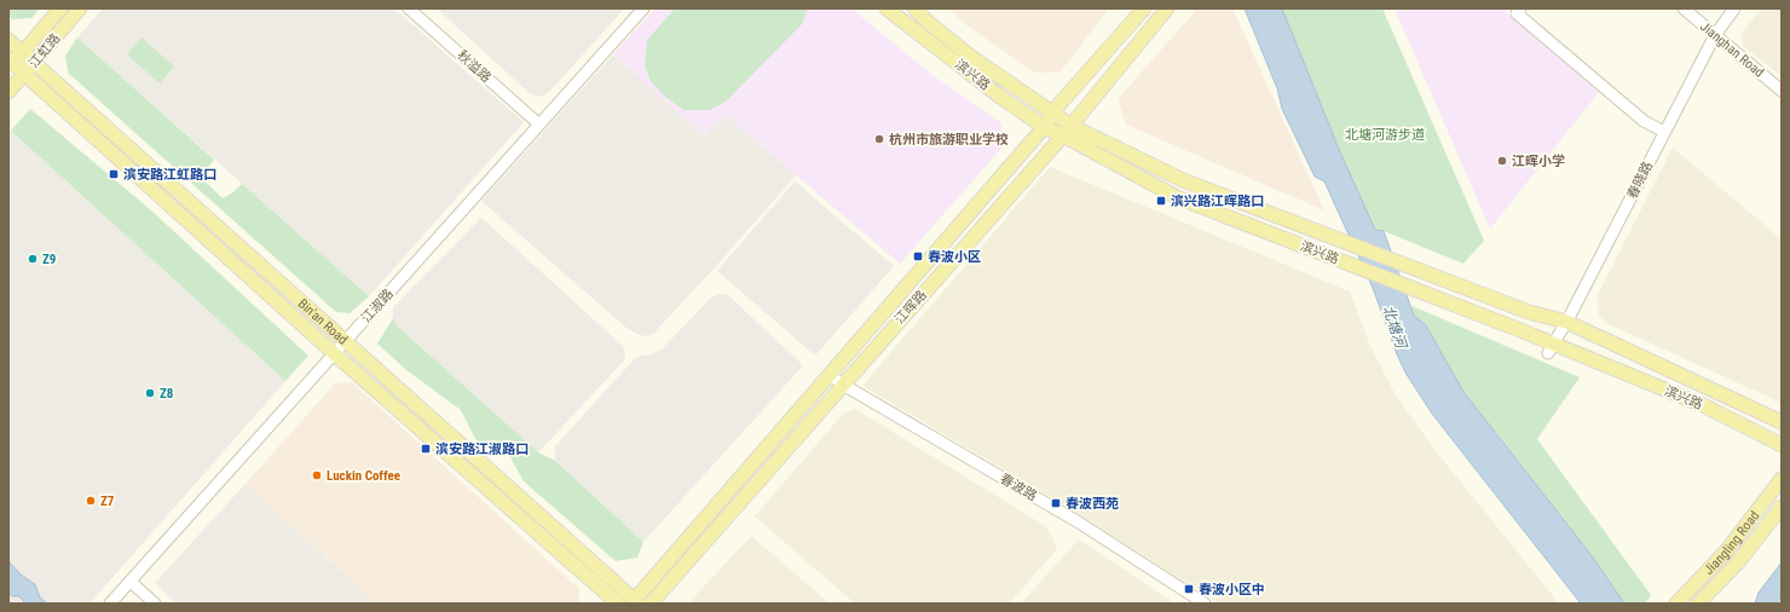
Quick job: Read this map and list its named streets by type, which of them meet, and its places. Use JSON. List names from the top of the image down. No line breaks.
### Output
{"streets":{"main road":["江虹路","滨兴路","江晖路","Bin'an Road","Jiangling Road"],"street":["Jianghan Road","秋溢路","春晓路","江淑路","春波路"]},"crossings":[["Jianghan Road","春晓路"],["江虹路","Bin'an Road"],["秋溢路","江淑路"],["滨兴路","春晓路"],["滨兴路","江晖路"],["江淑路","Bin'an Road"],["江晖路","Bin'an Road"],["江晖路","春波路"]],"water":["北塘河"],"parks":["北塘河游步道"],"places":{"other":["杭州市旅游职业学校","江晖小学","Z9","Z8","Luckin Coffee","Z7"],"transit":["滨安路江虹路口","滨兴路江晖路口","春波小区","滨安路江淑路口","春波西苑","春波小区中"]}}
